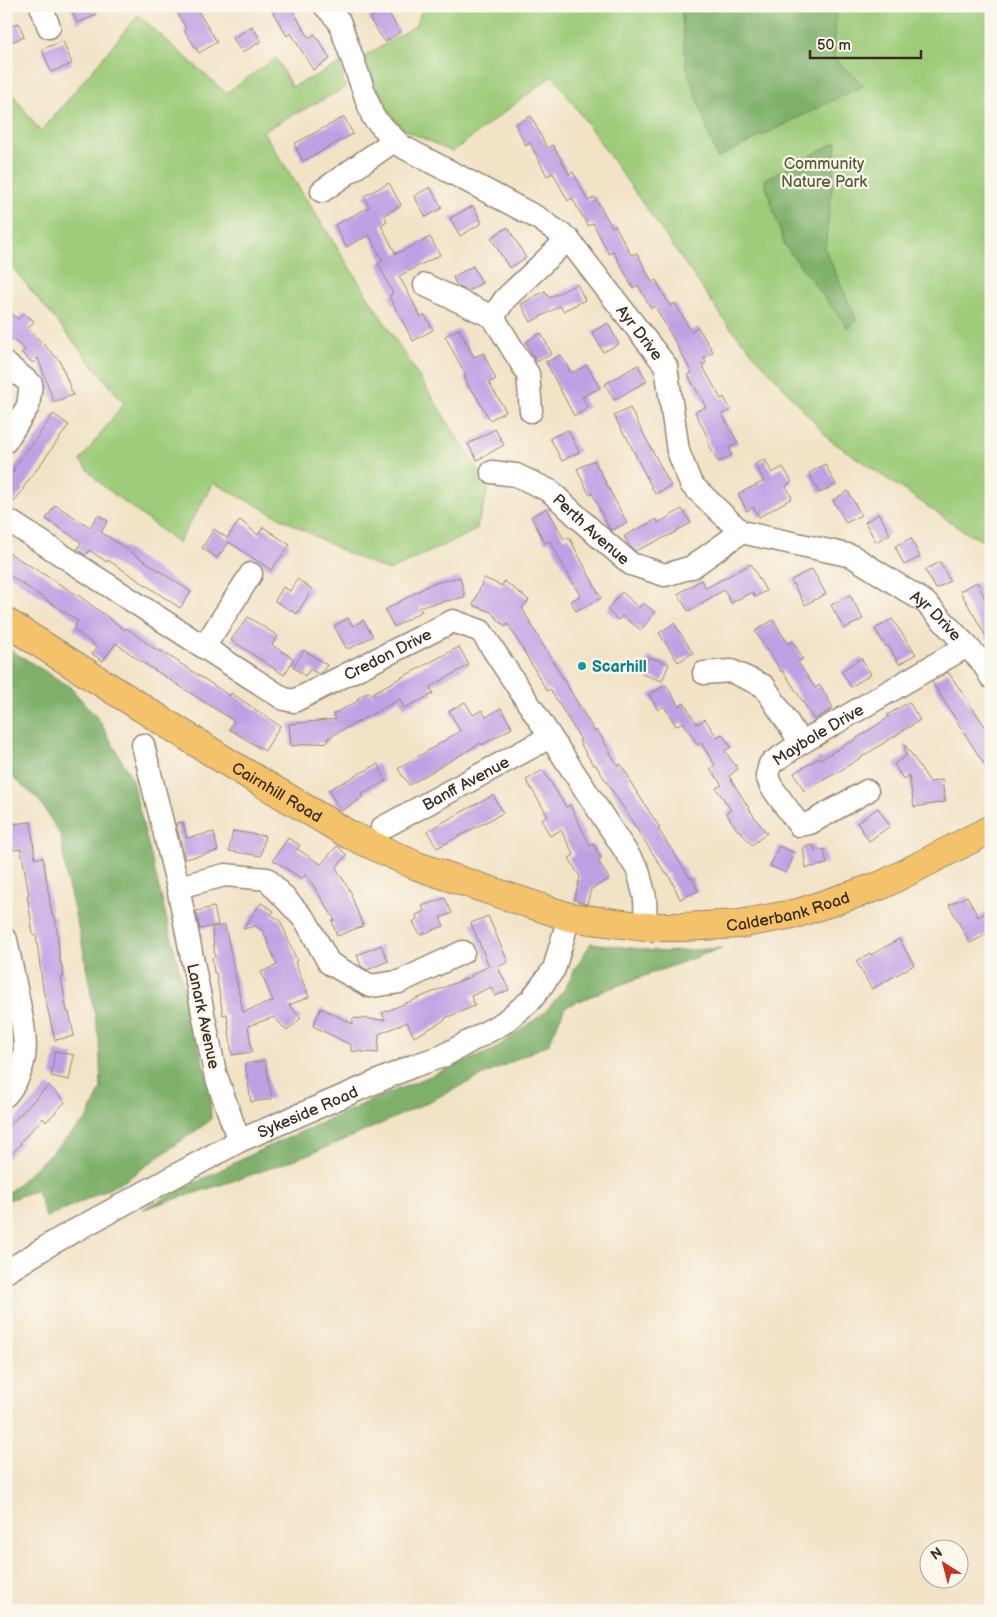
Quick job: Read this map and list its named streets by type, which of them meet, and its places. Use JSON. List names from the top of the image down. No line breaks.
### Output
{"streets":{"main road":["Cairnhill Road","Calderbank Road"],"street":["Ayr Drive","Perth Avenue","Credon Drive","Maybole Drive","Banff Avenue","Lanark Avenue","Sykeside Road"]},"crossings":[["Ayr Drive","Perth Avenue"],["Ayr Drive","Maybole Drive"],["Credon Drive","Banff Avenue"],["Credon Drive","Calderbank Road"],["Cairnhill Road","Calderbank Road"],["Cairnhill Road","Sykeside Road"],["Calderbank Road","Sykeside Road"],["Lanark Avenue","Sykeside Road"]],"parks":["Community Nature Park"],"places":["Scarhill"],"scale_bar":"50 m","north":"top left"}
